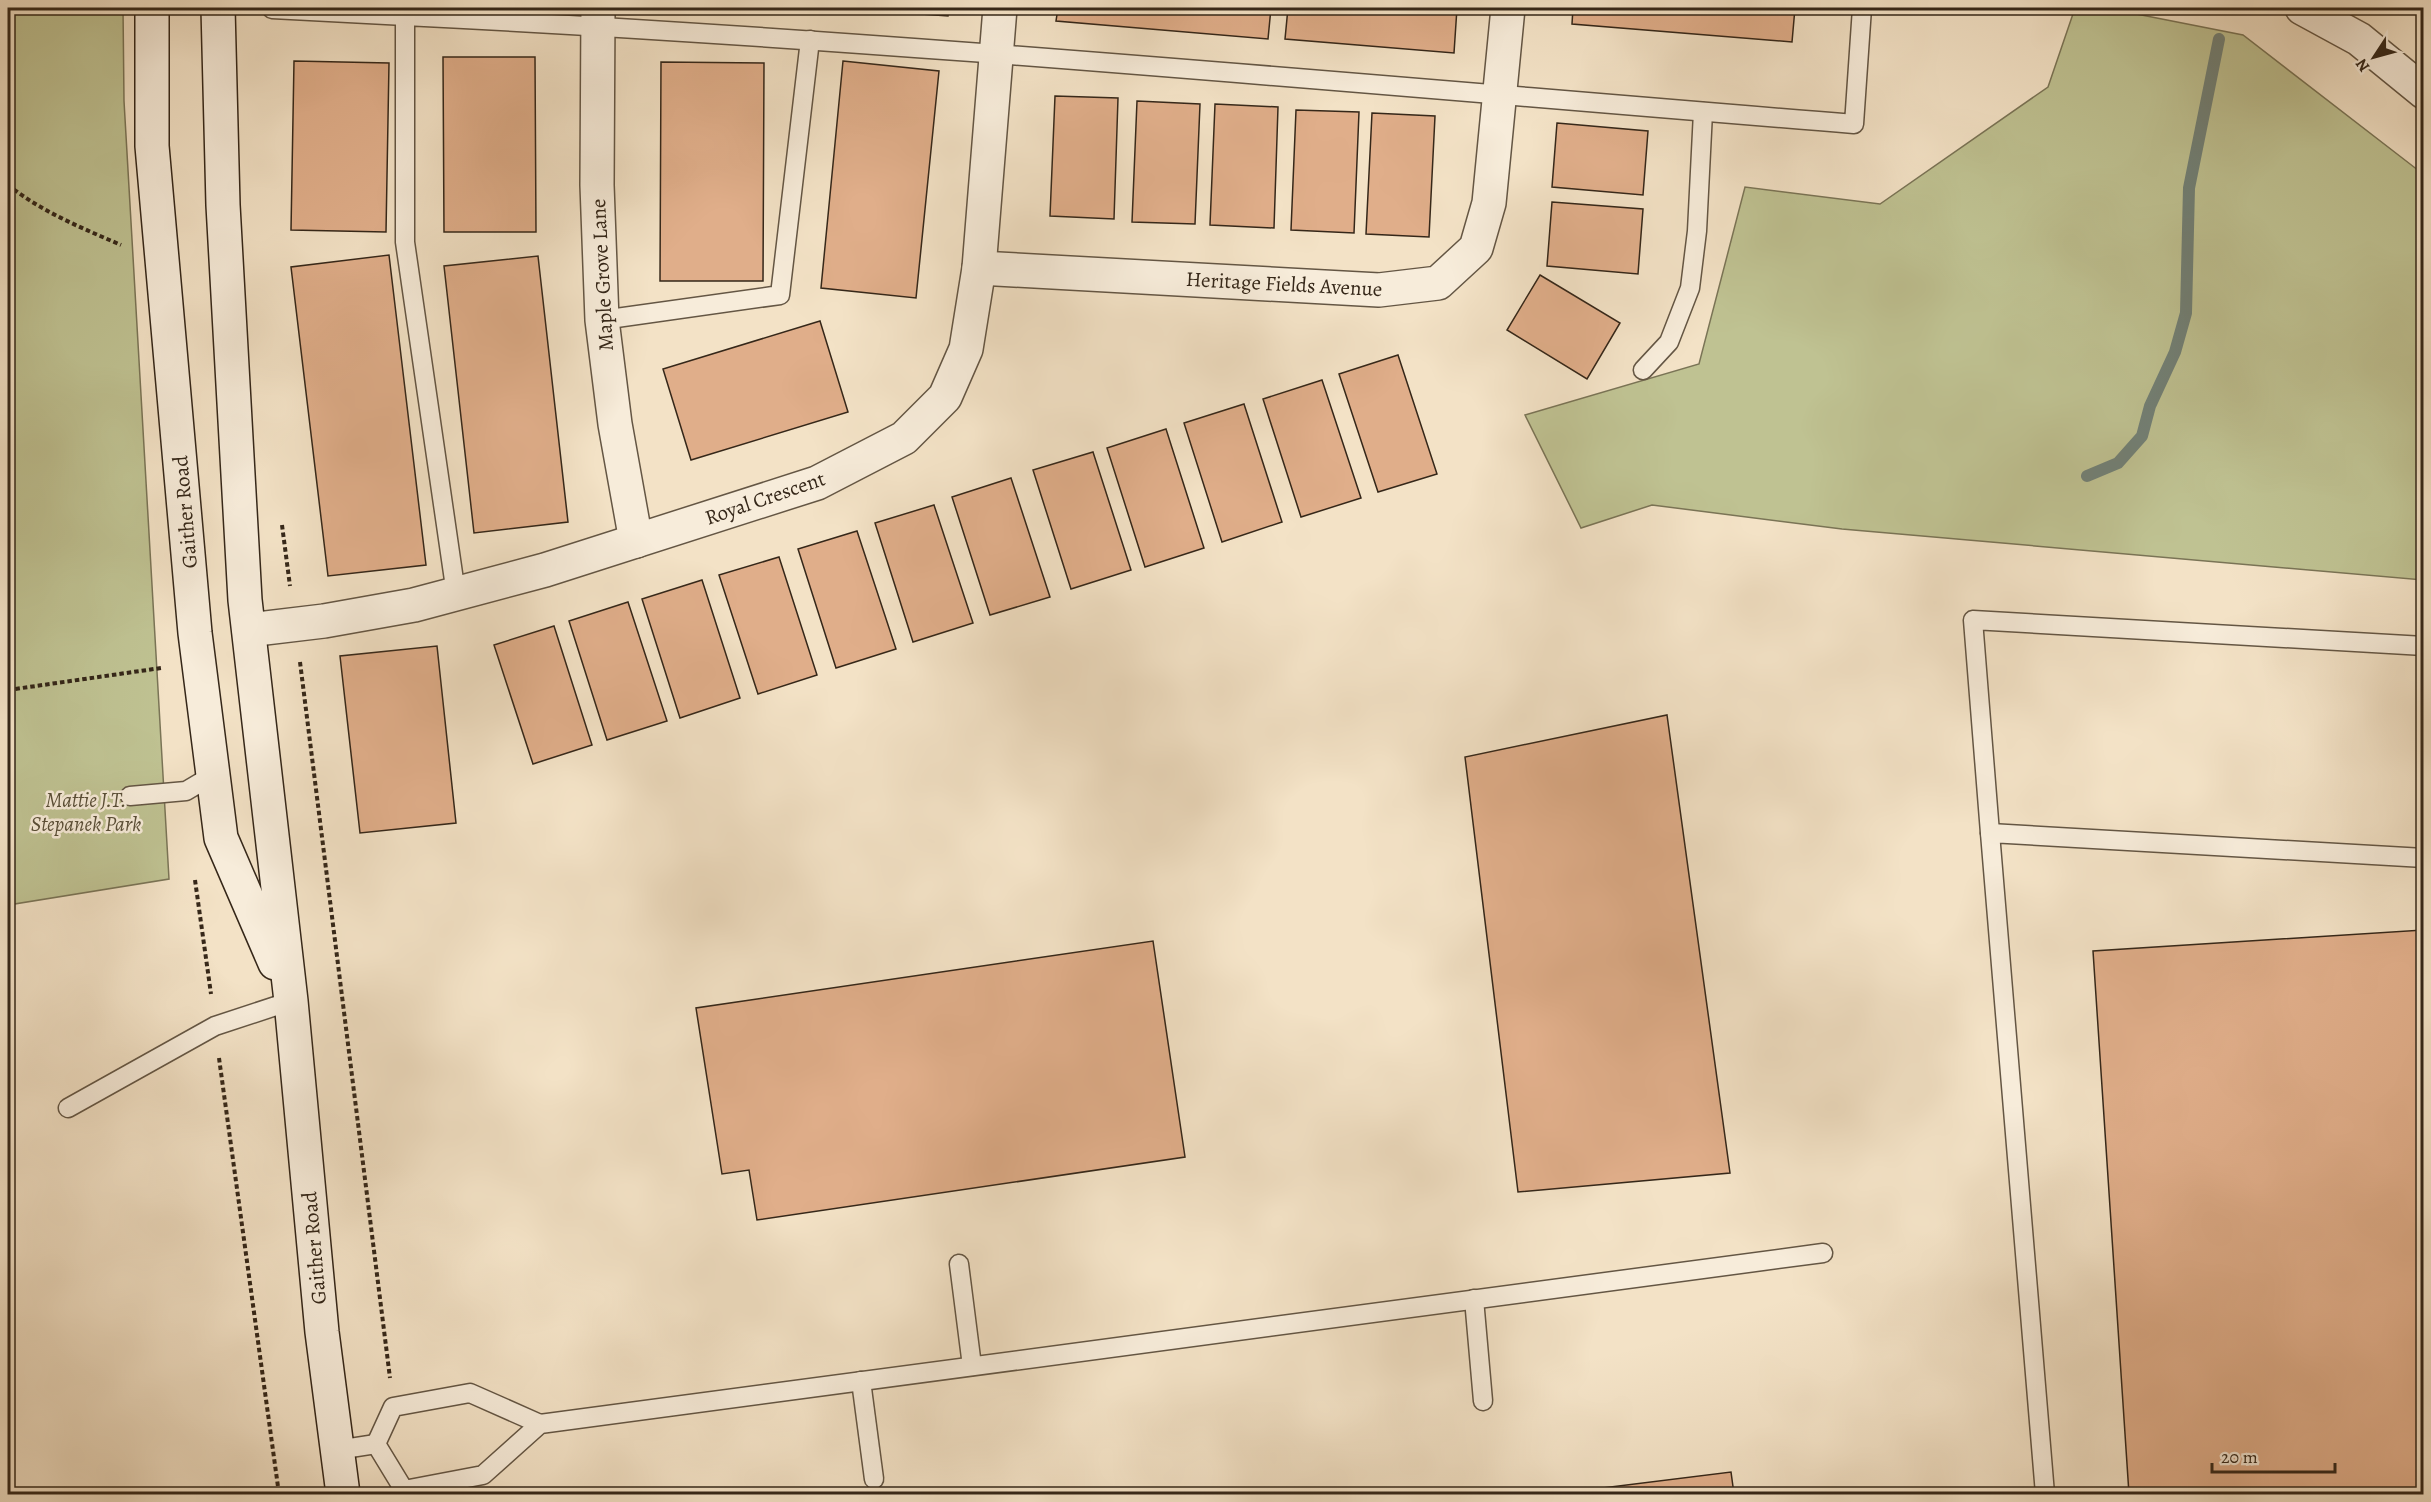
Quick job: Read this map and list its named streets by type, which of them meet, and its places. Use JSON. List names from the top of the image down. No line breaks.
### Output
{"streets":{"street":["Maple Grove Lane","Heritage Fields Avenue","Royal Crescent","Gaither Road"]},"crossings":[["Maple Grove Lane","Royal Crescent"],["Heritage Fields Avenue","Royal Crescent"],["Royal Crescent","Gaither Road"]],"parks":["Mattie J.T. Stepanek Park"],"scale_bar":"20 m","north":"bottom left"}
